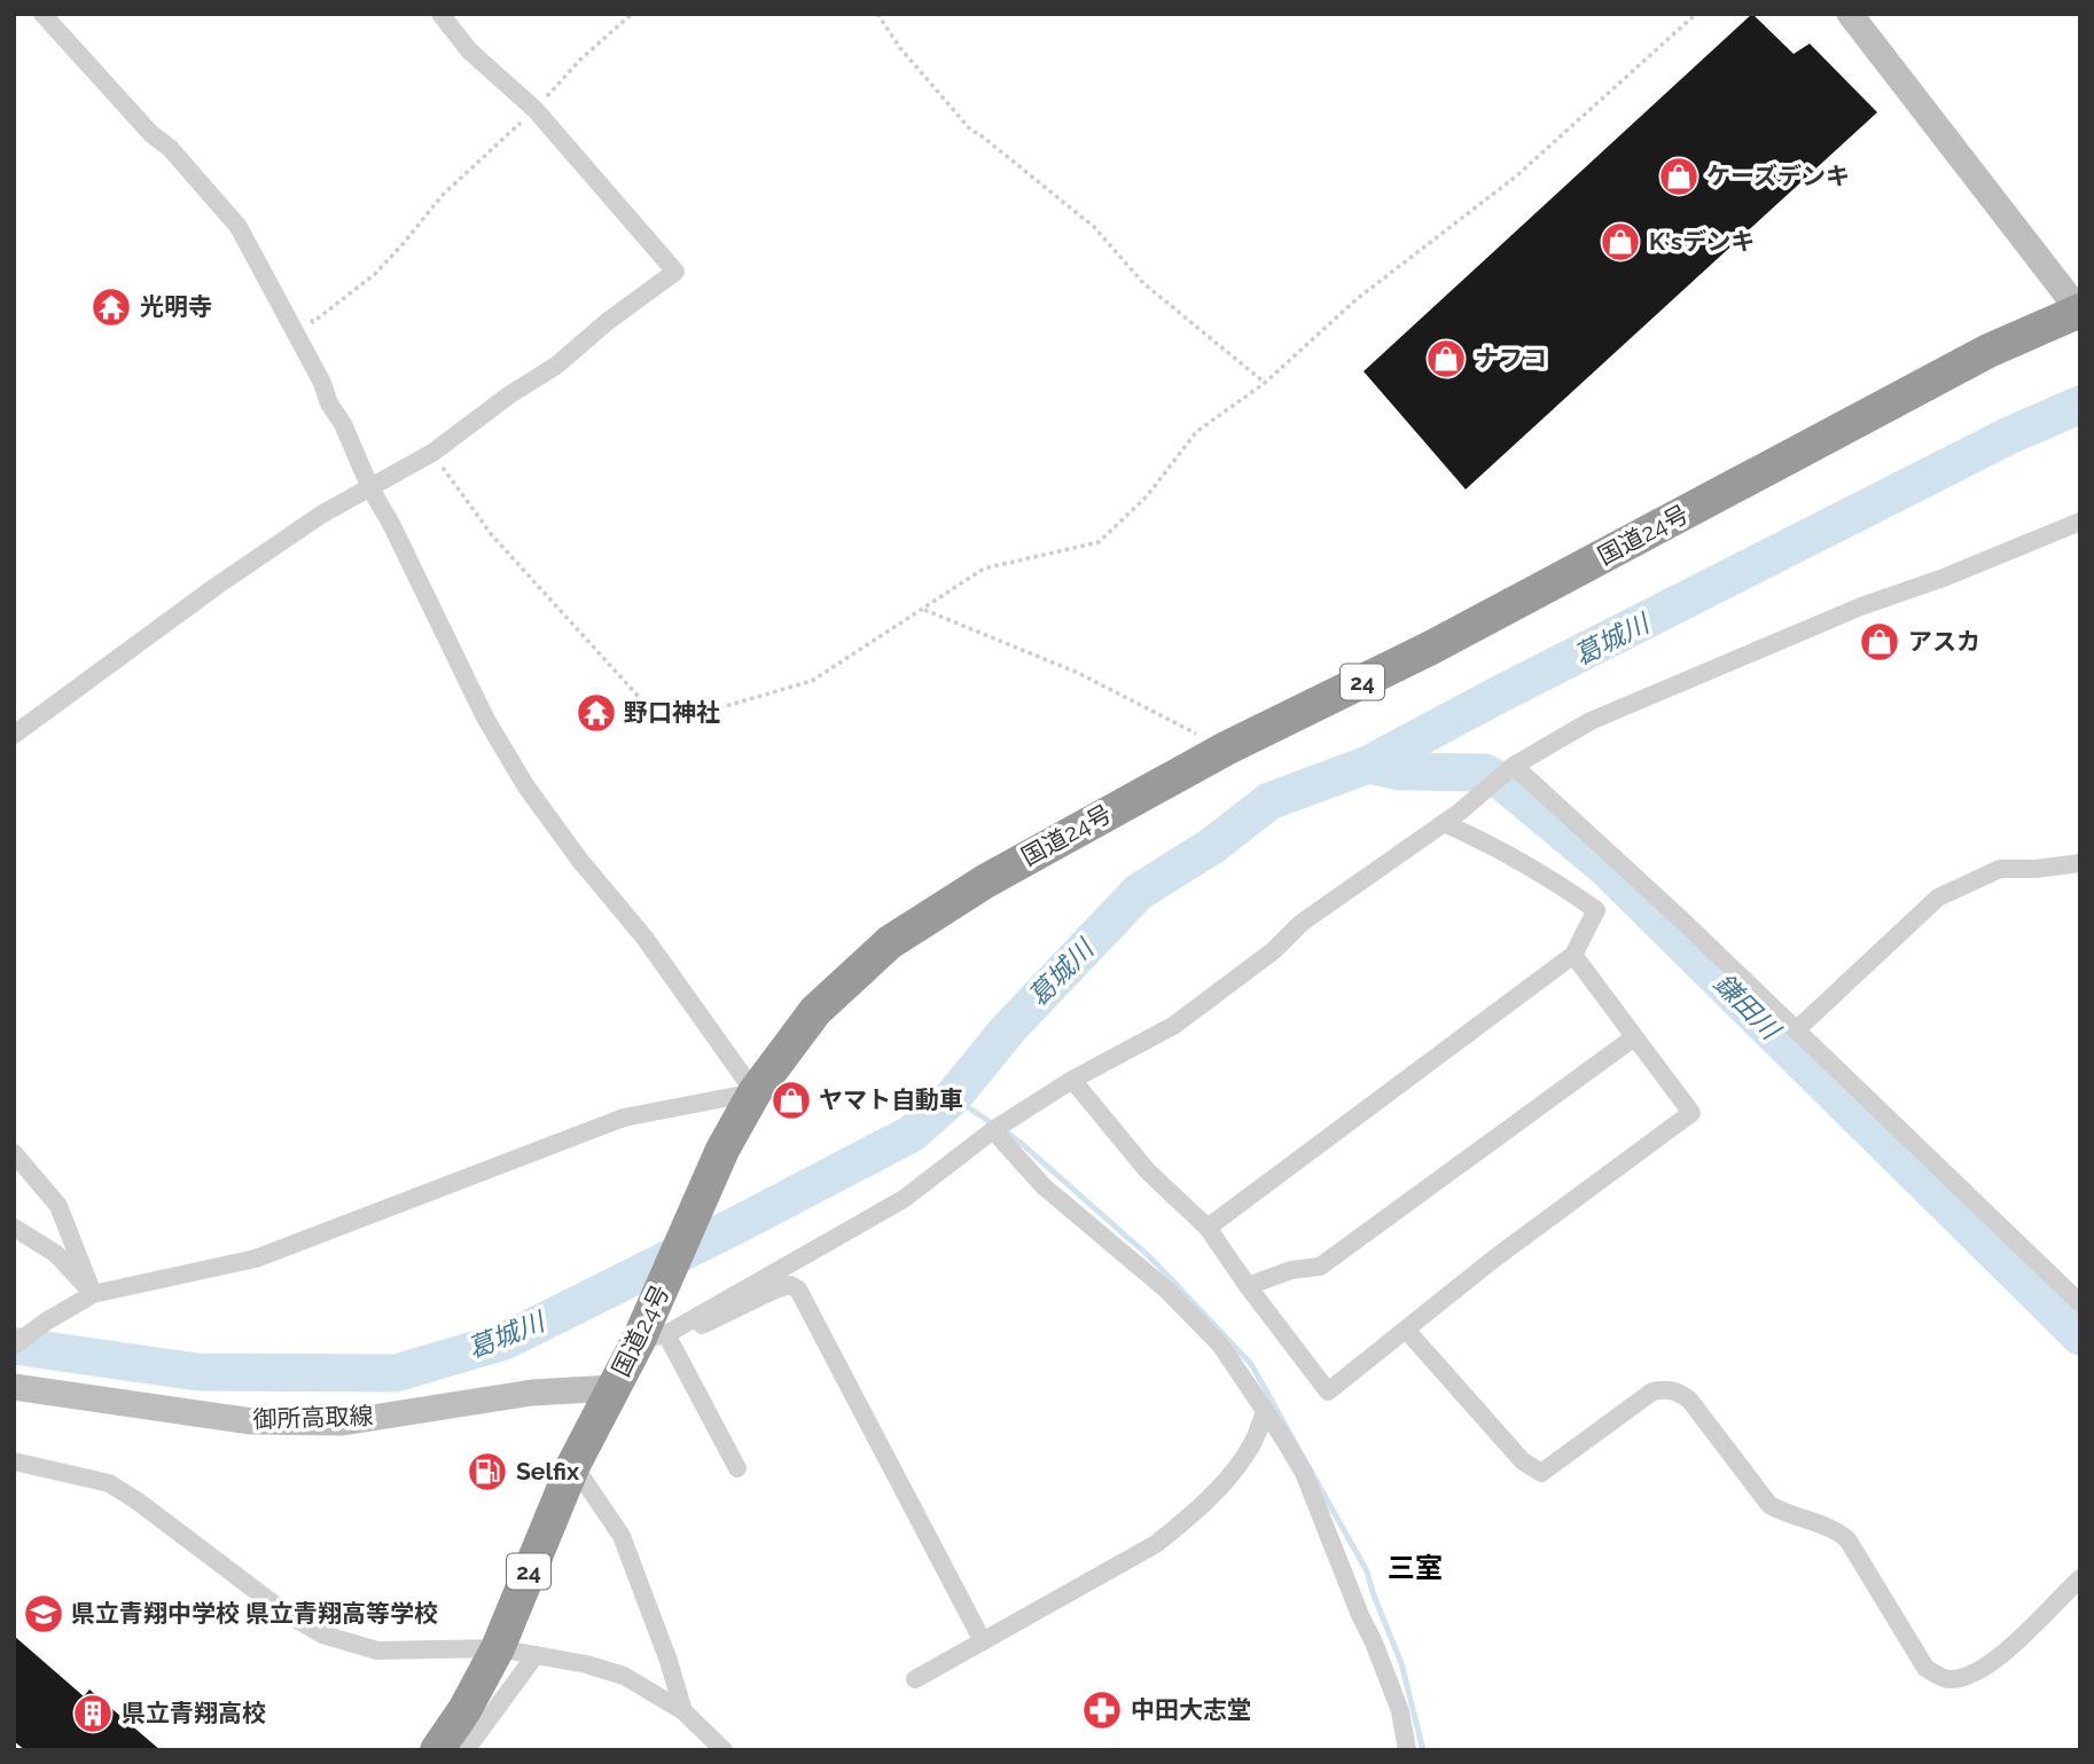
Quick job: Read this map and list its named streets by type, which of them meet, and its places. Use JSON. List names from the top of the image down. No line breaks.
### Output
{"streets":{"highway":["国道24号","24"],"main road":["御所高取線"]},"crossings":[["国道24号","御所高取線"]],"districts":["三室"],"water":["葛城川","鎌田川"],"places":{"shop":["ケーズデンキ","K'sデンキ","ナフコ","アスカ","ヤマト自動車"],"temple":["光明寺","野口神社"],"fuel station":["Selfix"],"school or university":["県立青翔中学校 県立青翔高等学校"],"pharmacy":["中田大志堂"],"building":["県立青翔高校"]}}
